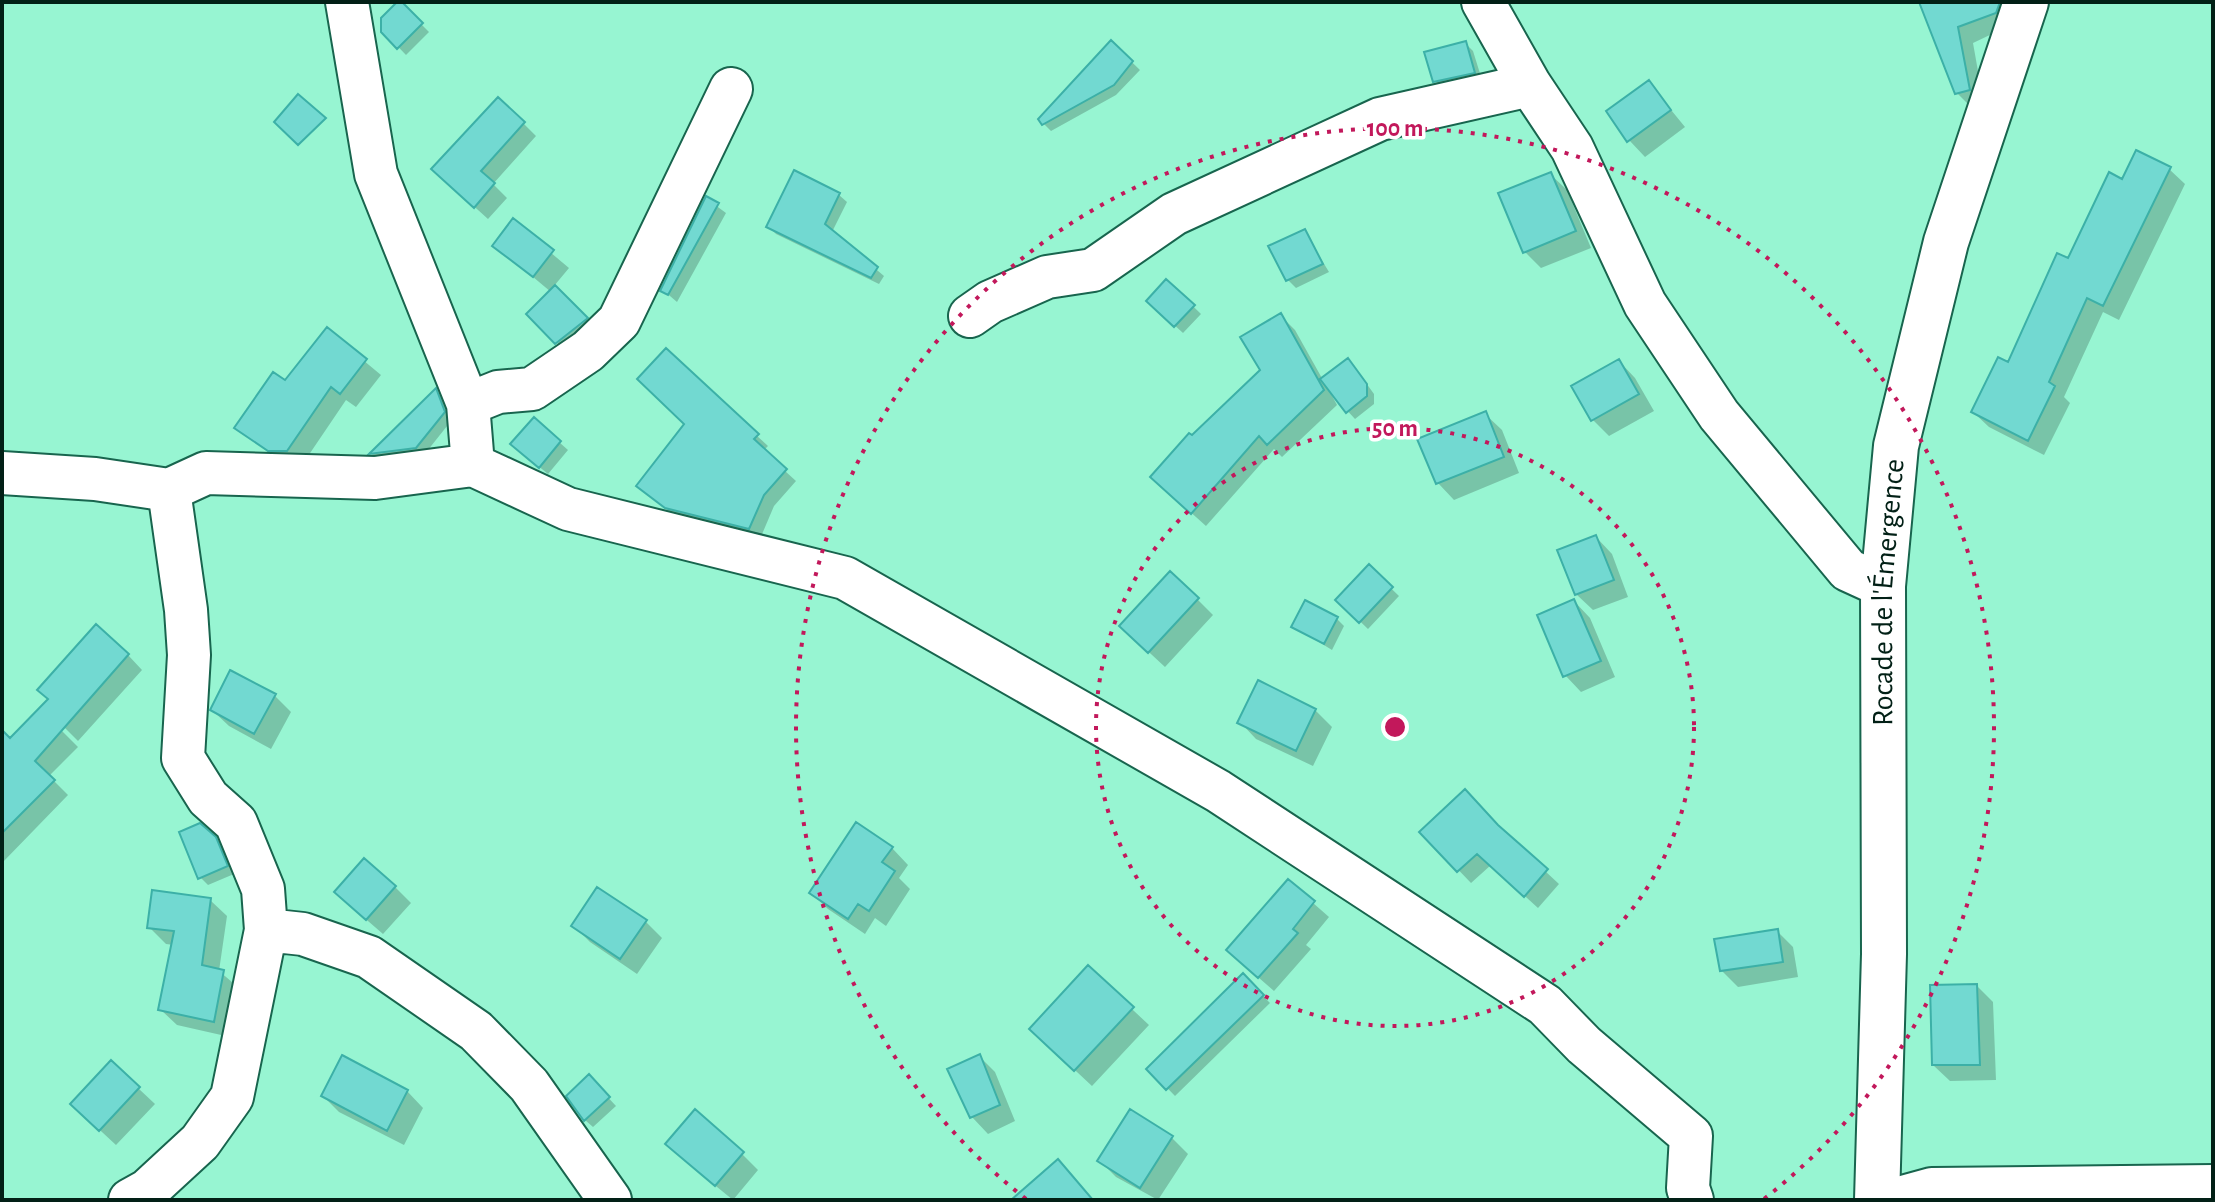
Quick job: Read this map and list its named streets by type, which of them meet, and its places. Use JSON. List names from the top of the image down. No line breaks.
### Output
{"streets":{"street":["Rocade de l'Émergence"]},"rings":["100 m","50 m"]}
